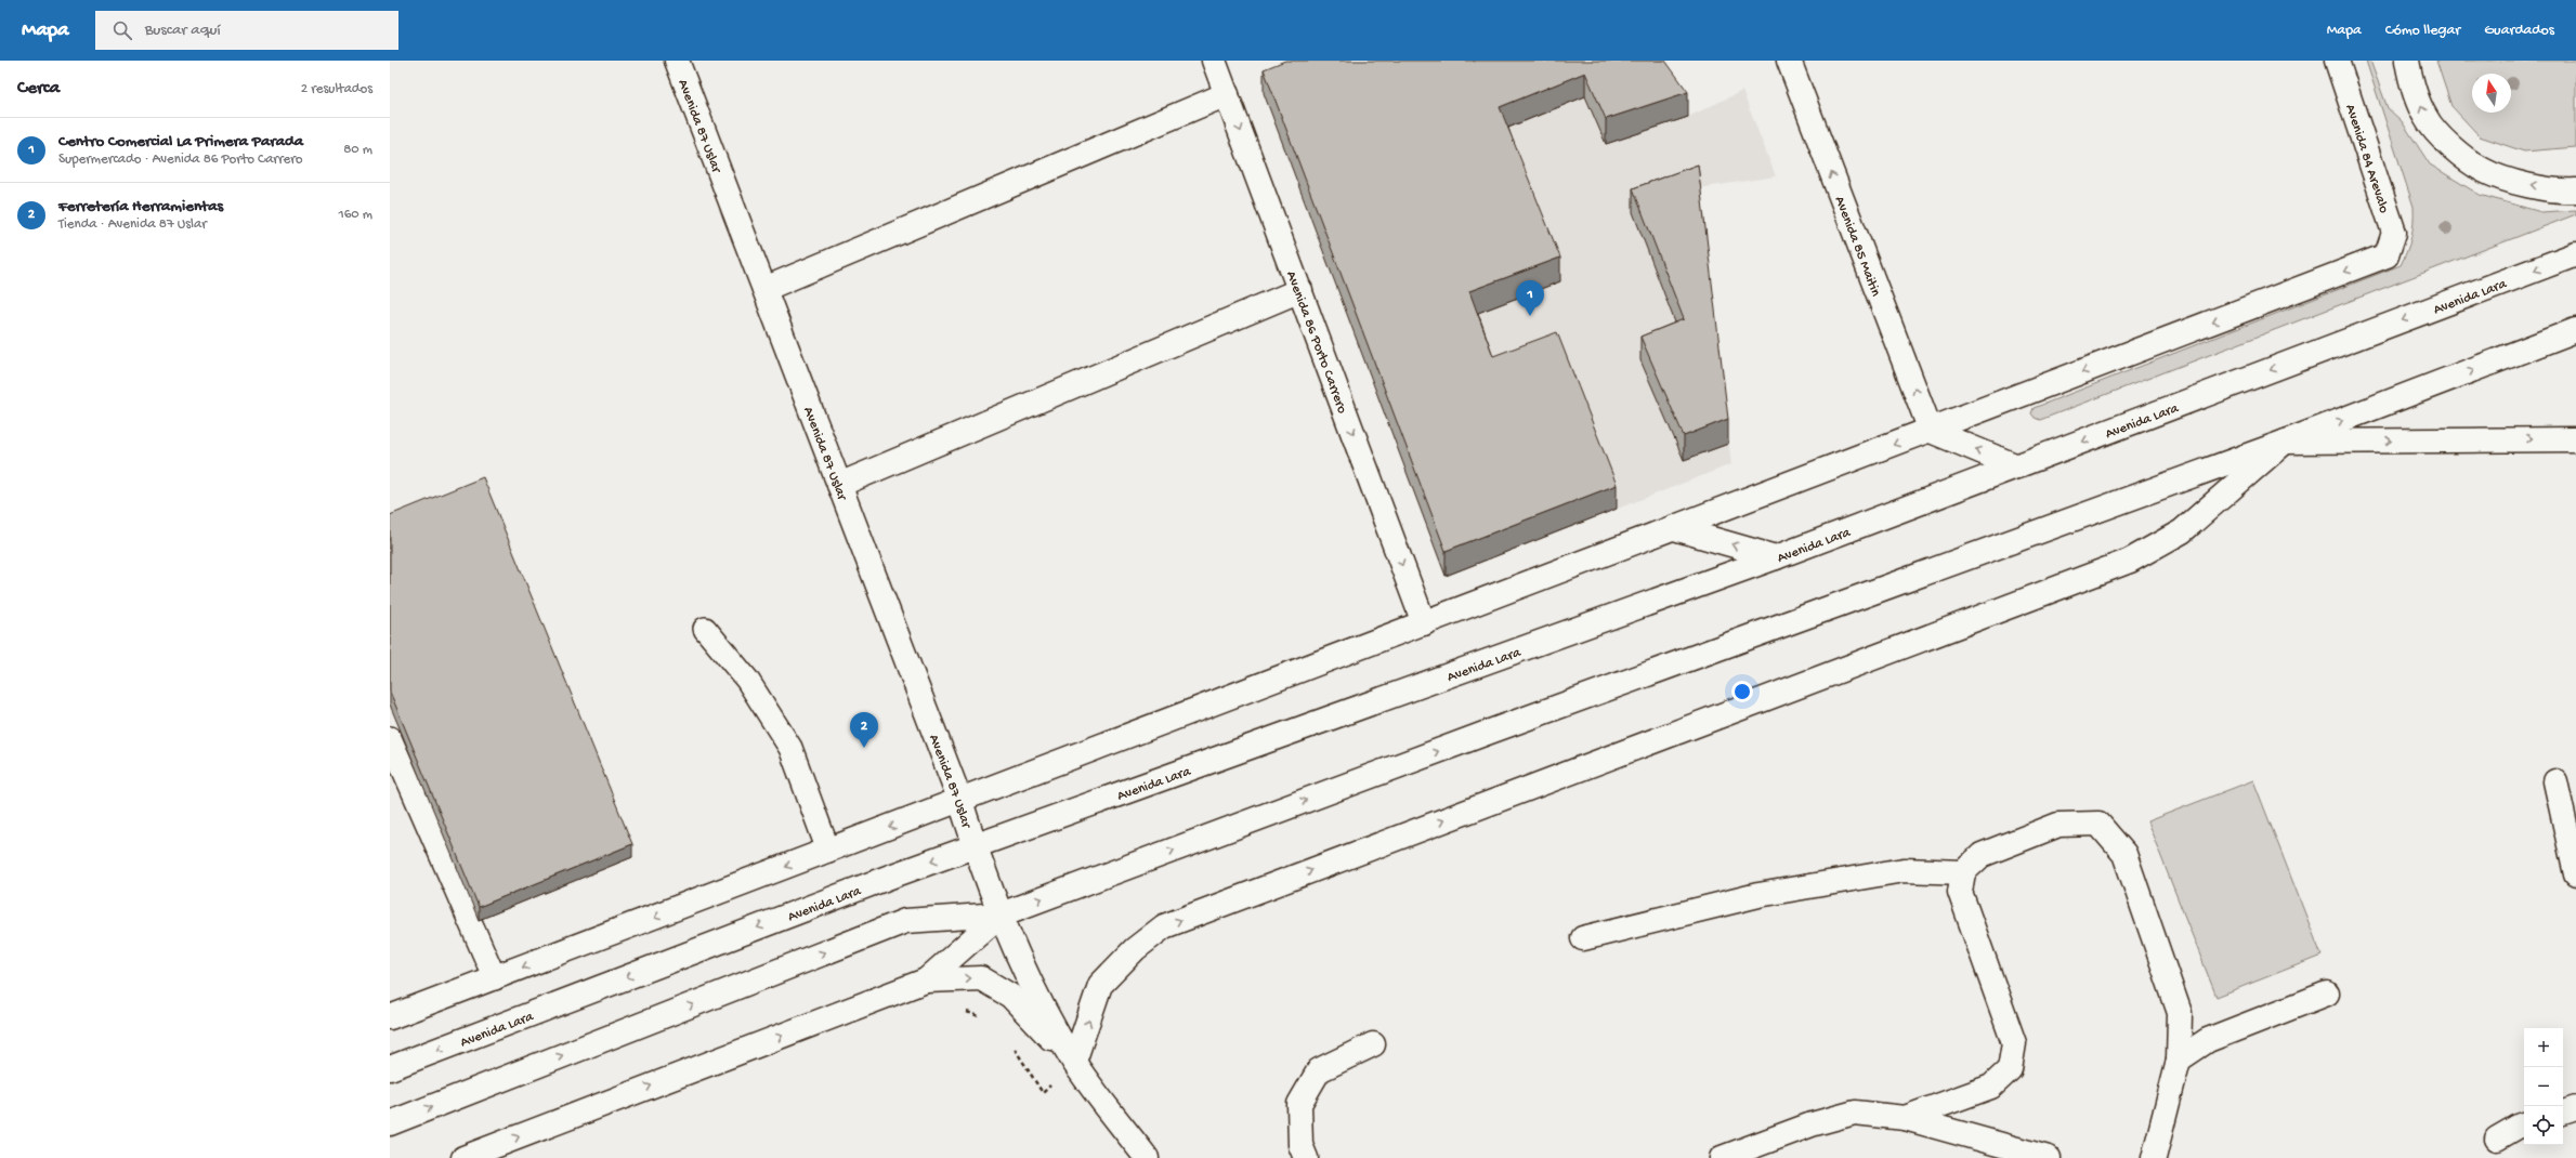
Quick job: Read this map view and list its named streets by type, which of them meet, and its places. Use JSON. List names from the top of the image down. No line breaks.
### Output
{"streets":{"main road":["Avenida 87 Uslar","Avenida 84 Arevalo","Avenida 85 Maitin","Avenida Lara","Avenida 86 Porto Carrero"]},"crossings":[["Avenida 87 Uslar","Avenida Lara"],["Avenida 84 Arevalo","Avenida 85 Maitin"]],"one_way":["Avenida 85 Maitin","Avenida 86 Porto Carrero"],"north":"top","page":{"header":"Mapa","search":"Buscar aquí","nav":["Mapa","Cómo llegar","Guardados"],"heading":["Cerca","2 resultados"],"list":[{"mark":"1","name":"Centro Comercial La Primera Parada","note":"Supermercado · Avenida 86 Porto Carrero","value":"80 m"},{"mark":"2","name":"Ferretería Herramientas","note":"Tienda · Avenida 87 Uslar","value":"160 m"}],"pins":["1","2"],"map_buttons":["+","−"]}}
